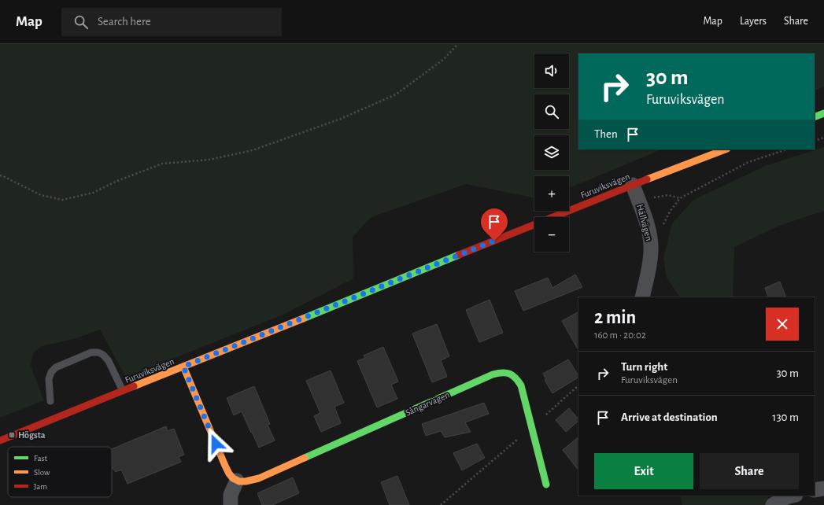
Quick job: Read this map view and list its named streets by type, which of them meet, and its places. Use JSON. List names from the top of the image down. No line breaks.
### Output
{"streets":{"main road":["Furuviksvägen","Sångarvägen"],"street":["Hällvägen"]},"crossings":[["Furuviksvägen","Hällvägen"]],"places":{"transit":["Högsta"]},"legend":["Fast","Slow","Jam"],"page":{"header":"Map","search":"Search here","nav":["Map","Layers","Share"],"map_buttons":["+","−"],"turn":["30 m","Furuviksvägen"],"then":"Then","heading":["2 min","160 m · 20:02"],"list":[{"name":"Turn right","note":"Furuviksvägen","value":"30 m"},{"name":"Arrive at destination","value":"130 m"}],"buttons":["Exit","Share"]}}
